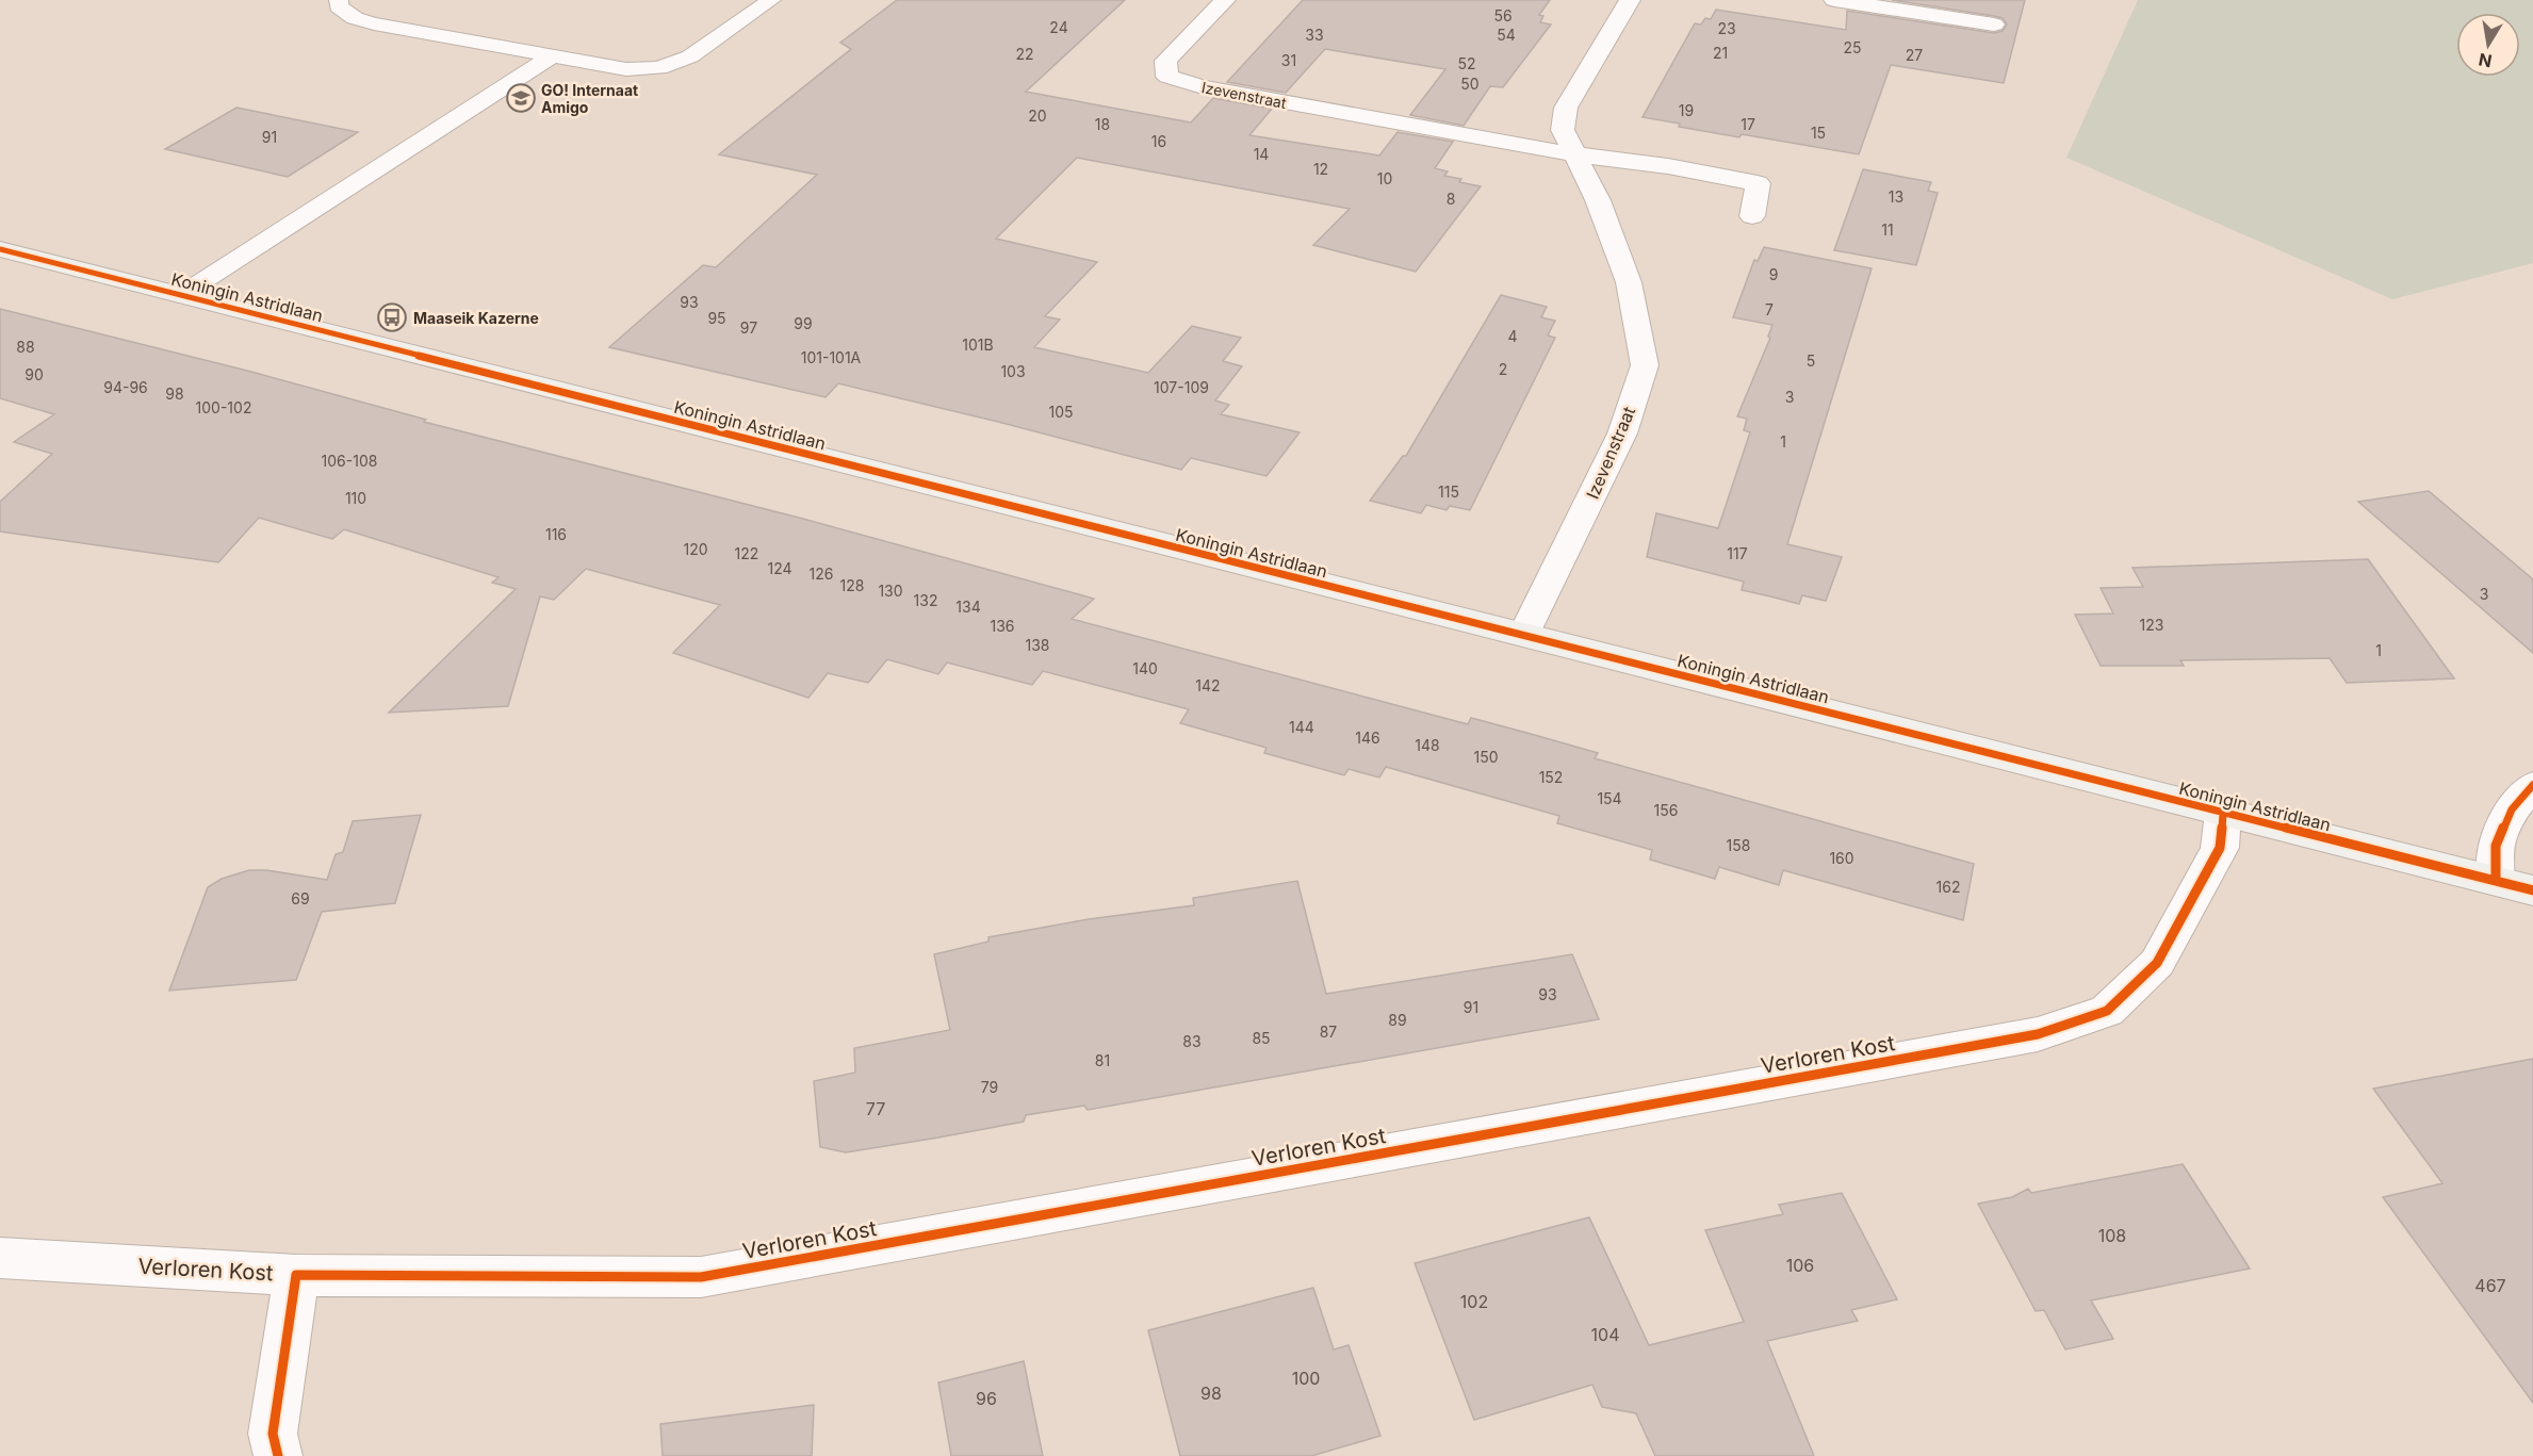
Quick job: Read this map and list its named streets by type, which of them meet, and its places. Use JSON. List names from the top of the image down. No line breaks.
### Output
{"streets":{"main road":["Koningin Astridlaan"],"street":["Izevenstraat","Verloren Kost"]},"crossings":[["Izevenstraat","Koningin Astridlaan"],["Koningin Astridlaan","Verloren Kost"]],"places":{"school or university":["GO! Internaat Amigo"],"bus stop":["Maaseik Kazerne"]},"house_numbers":["56","24","23","33","54","25","21","22","27","31","52","50","19","20","18","17","15","91","16","14","12","10","13","8","11","9","93","7","95","99","97","4","101B","88","101-101A","5","2","103","90","94-96","107-109","98","3","100-102","105","1","106-108","115","110","116","120","122","117","124","126","128","130","3","132","134","123","136","138","1","140","142","144","146","148","150","152","154","156","158","160","162","69","93","91","89","87","85","83","81","79","77","108","106","467","102","104","100","98","96"],"north":"bottom"}
